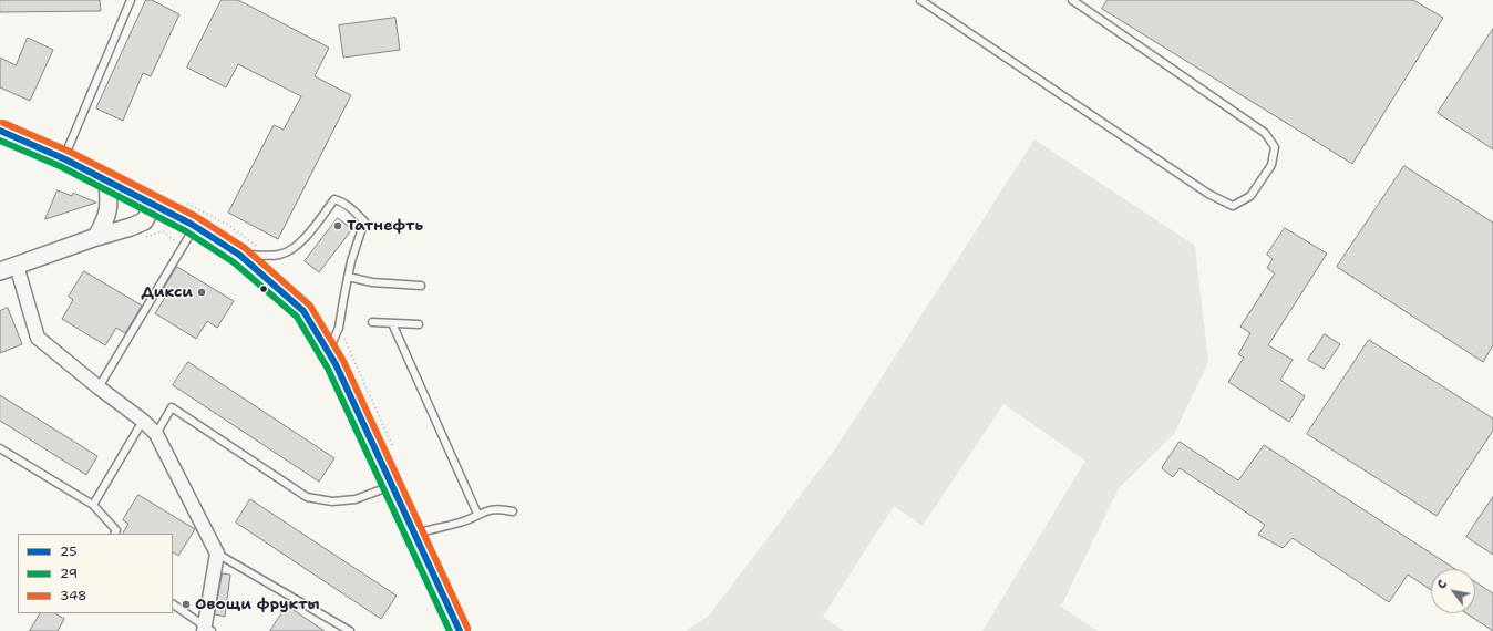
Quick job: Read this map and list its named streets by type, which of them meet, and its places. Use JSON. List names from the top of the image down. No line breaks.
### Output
{"places":["Татнефть","Дикси","Овощи фрукты"],"lines":["transit line 348","transit line 25","transit line 29"],"legend":["25","29","348"],"north":"top left"}
